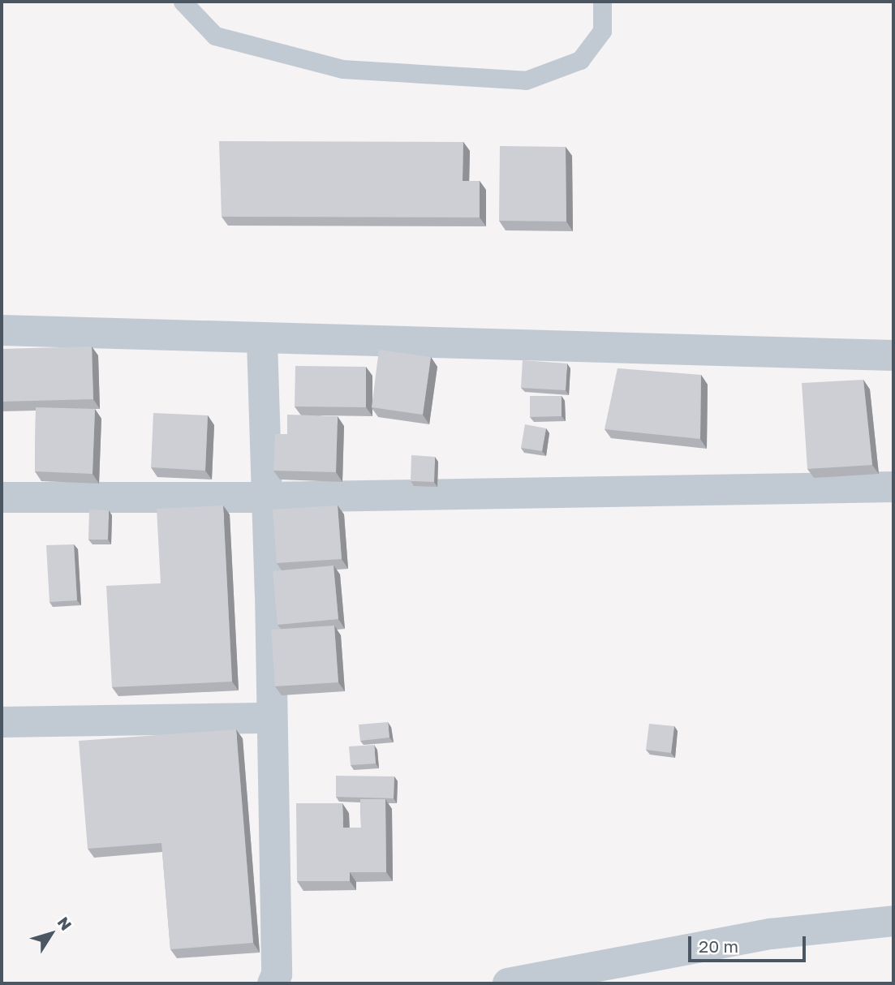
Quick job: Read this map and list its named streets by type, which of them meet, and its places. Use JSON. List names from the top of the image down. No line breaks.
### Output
{"scale_bar":"20 m","north":"top right"}
